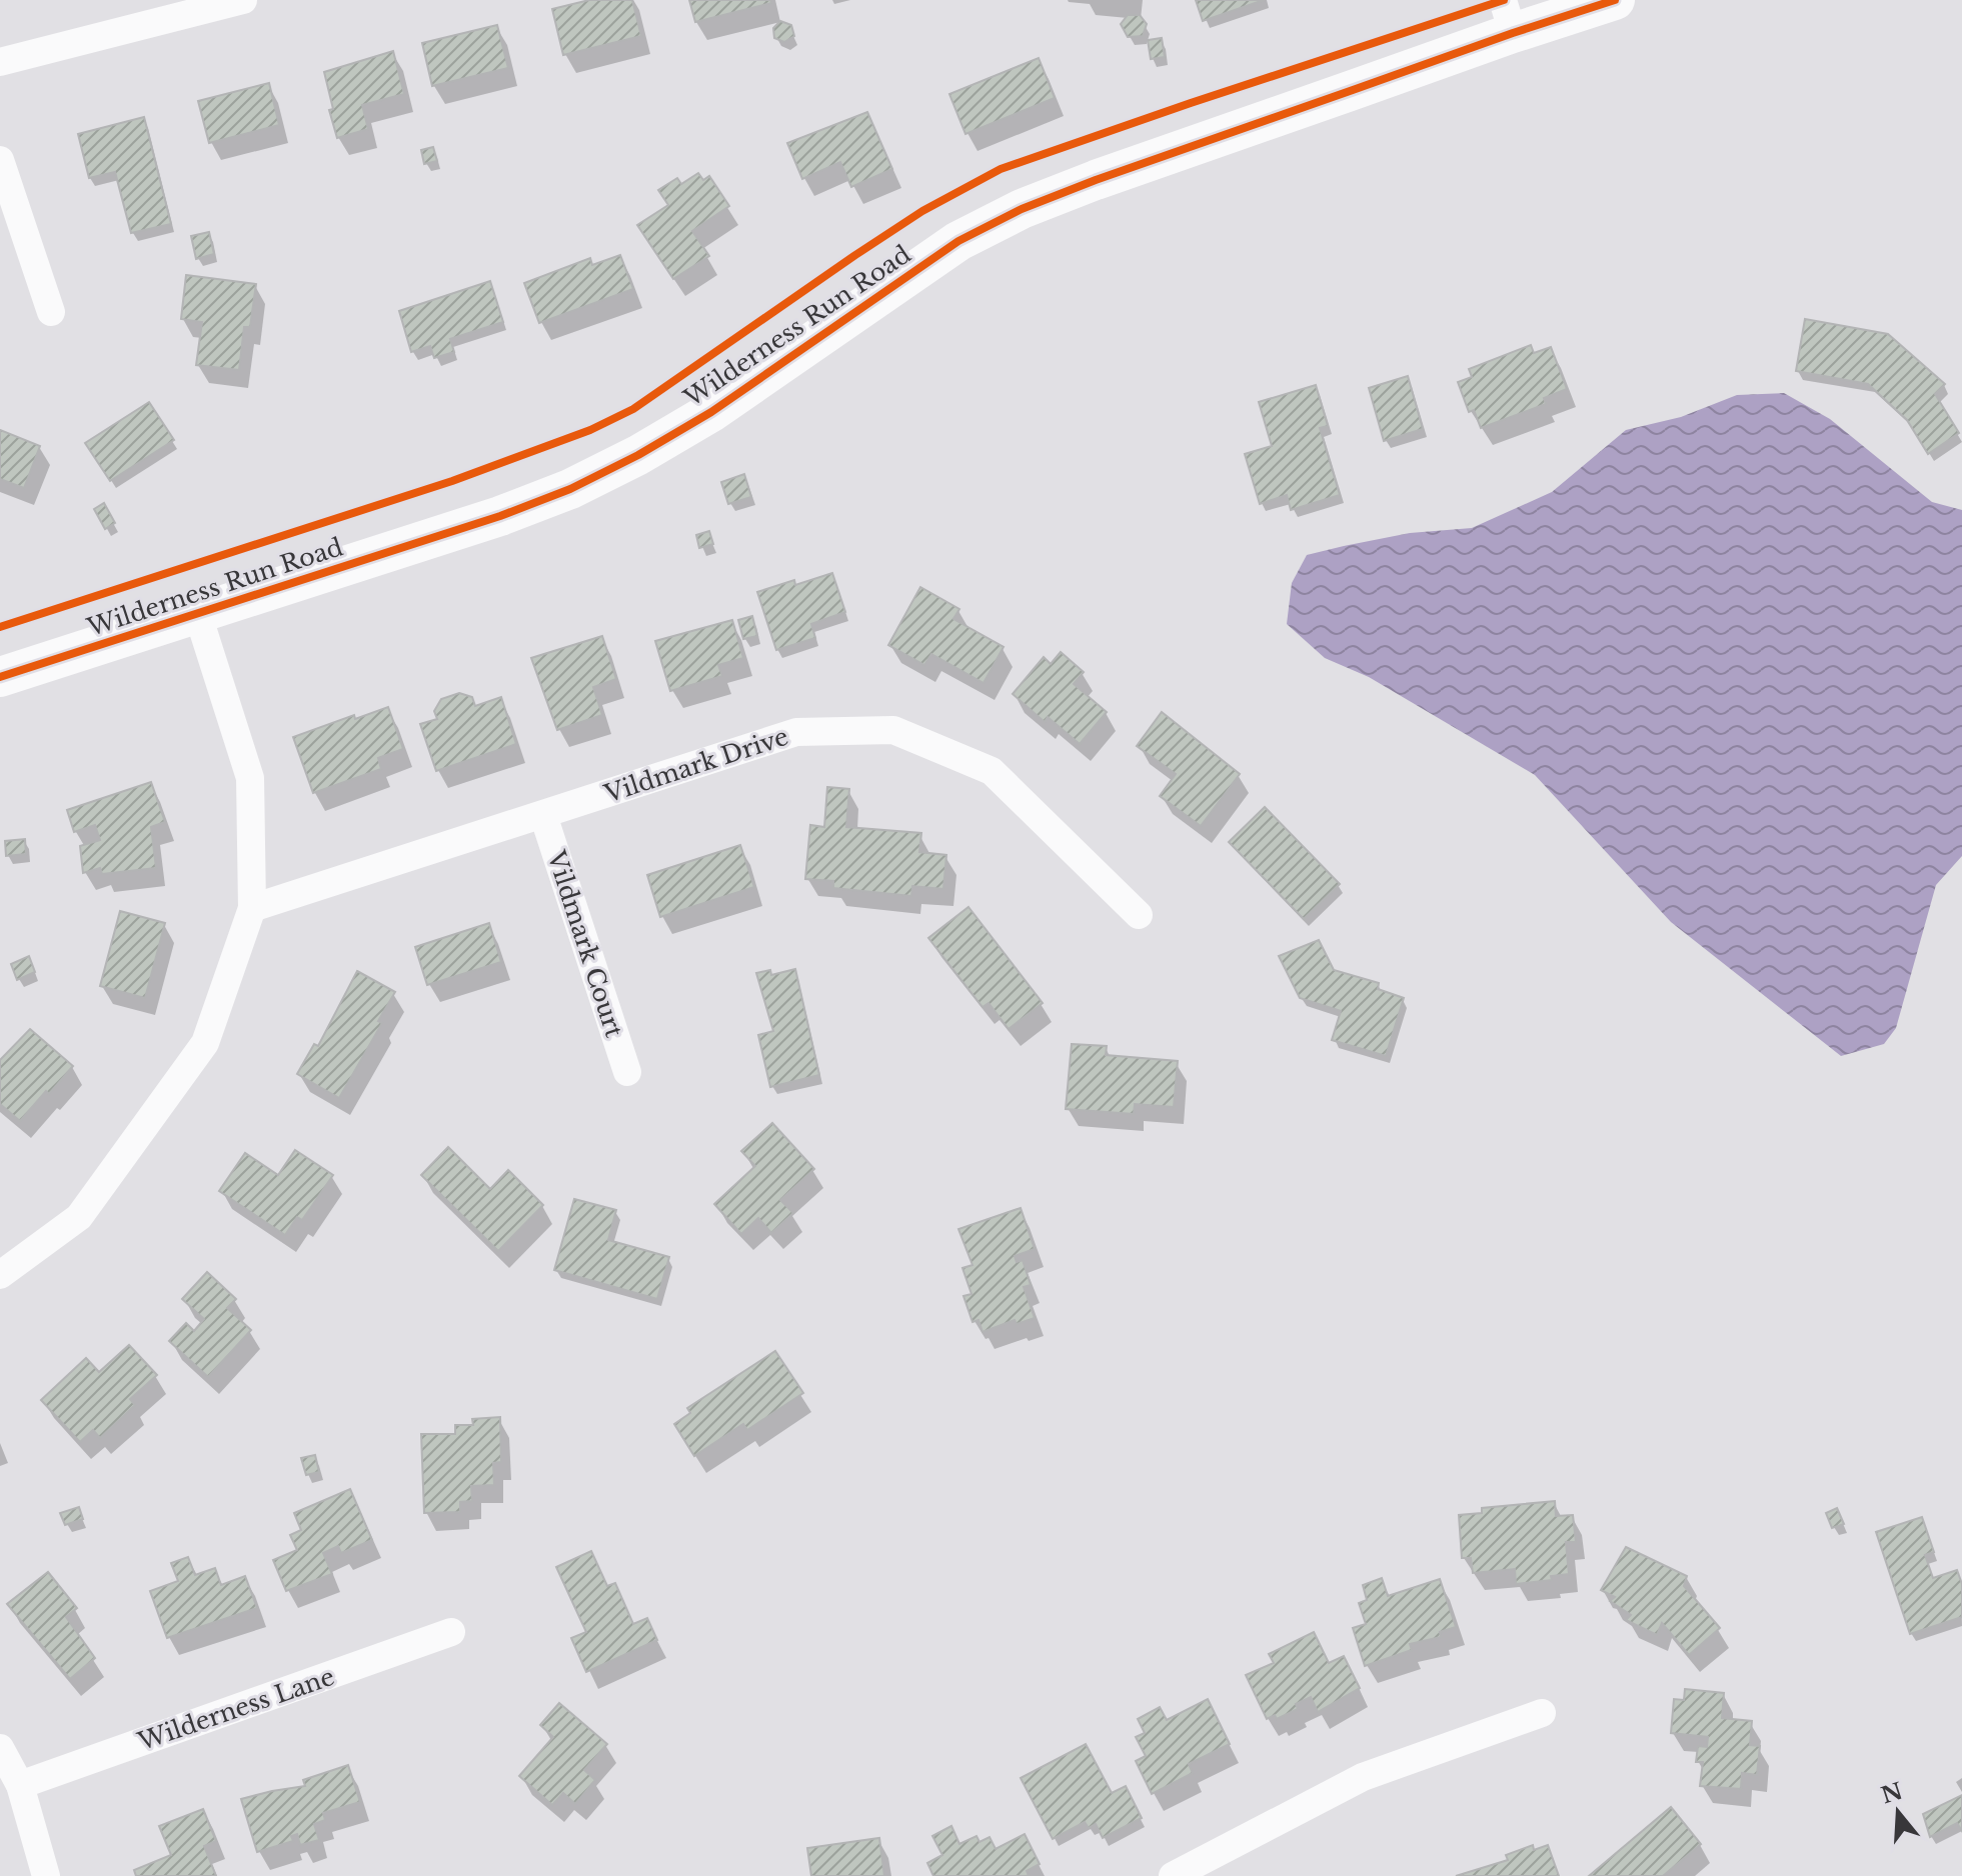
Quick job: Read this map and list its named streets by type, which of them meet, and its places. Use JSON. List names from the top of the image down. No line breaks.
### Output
{"streets":{"street":["Wilderness Run Road","Vildmark Drive","Vildmark Court","Wilderness Lane"]},"crossings":[["Vildmark Drive","Vildmark Court"]],"north":"top"}
